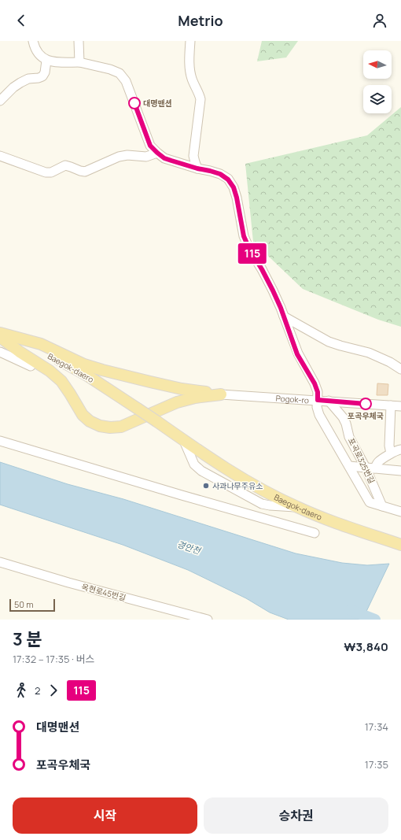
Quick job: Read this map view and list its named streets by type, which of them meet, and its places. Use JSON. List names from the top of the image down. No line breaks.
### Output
{"streets":{"main road":["Baegok-daero"],"street":["Pogok-ro","포곡로325번길","옥현로45번길"]},"crossings":[["Pogok-ro","포곡로325번길"]],"water":["경안천"],"places":["대명맨션","포곡우체국","사과나무주유소"],"lines":["bus line 115"],"scale_bar":"50 m","north":"left","page":{"header":"Metrio","on_map":"115","scale":"50 m","heading":["3 분","17:32 – 17:35 · 버스","₩3,840"],"legs":["2","115"],"list":[{"name":"대명맨션","value":"17:34"},{"name":"포곡우체국","value":"17:35"}],"buttons":["시작","승차권"]}}
